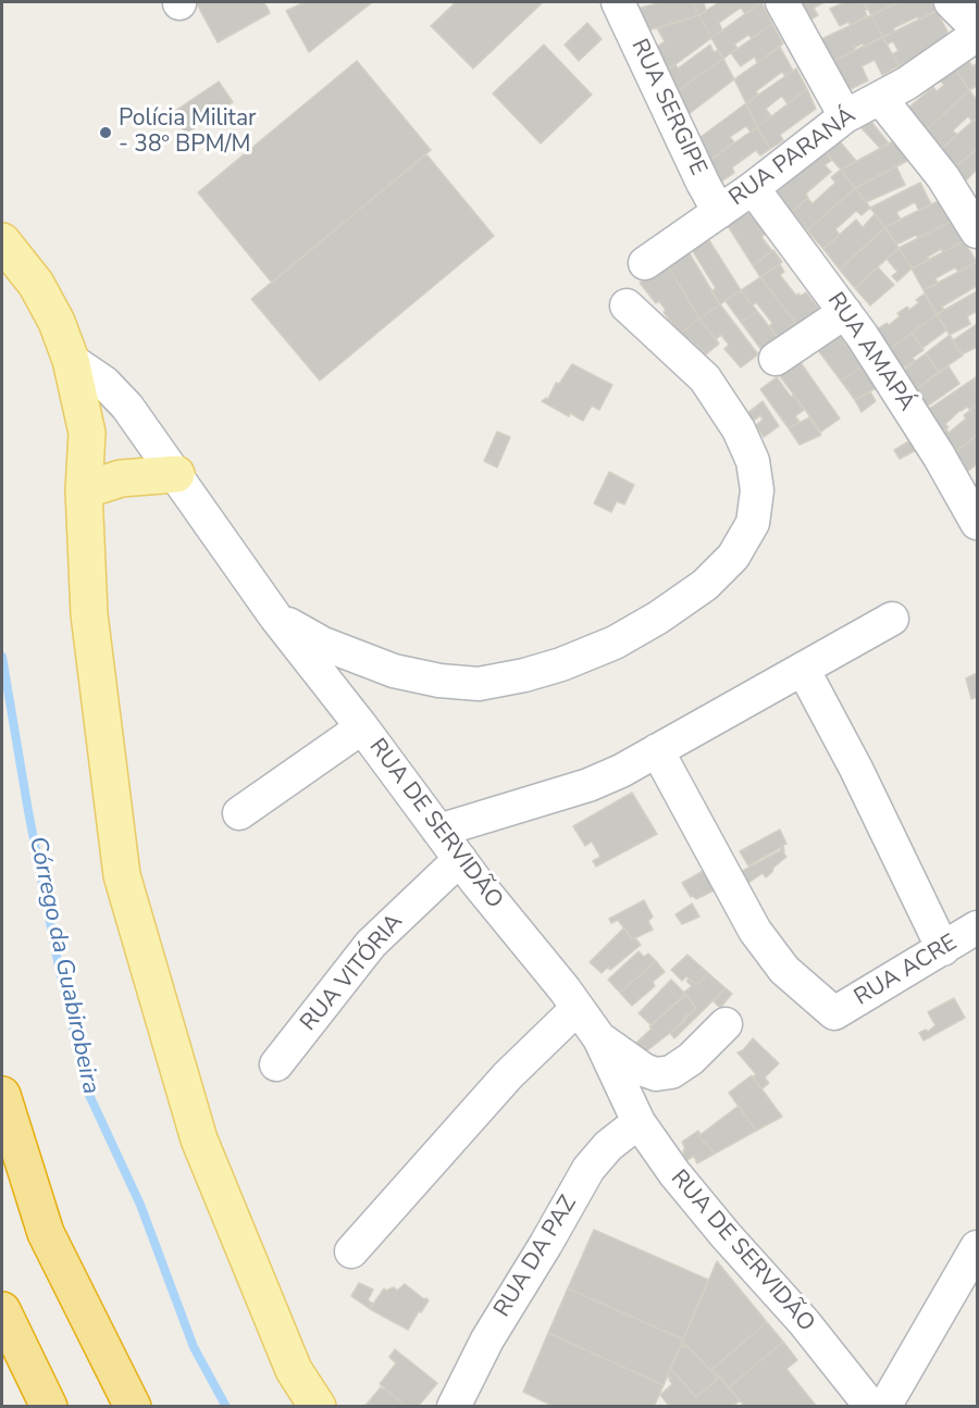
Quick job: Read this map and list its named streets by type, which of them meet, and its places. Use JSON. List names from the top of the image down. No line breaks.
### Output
{"streets":{"street":["RUA SERGIPE","RUA PARANÁ","RUA AMAPÁ","RUA DE SERVIDÃO","RUA ACRE","RUA VITÓRIA","RUA DA PAZ"]},"crossings":[["RUA SERGIPE","RUA PARANÁ"],["RUA PARANÁ","RUA AMAPÁ"],["RUA DE SERVIDÃO","RUA VITÓRIA"],["RUA DE SERVIDÃO","RUA DA PAZ"]],"water":["Córrego da Guabirobeira"],"places":["Polícia Militar - 38º BPM/M"]}
